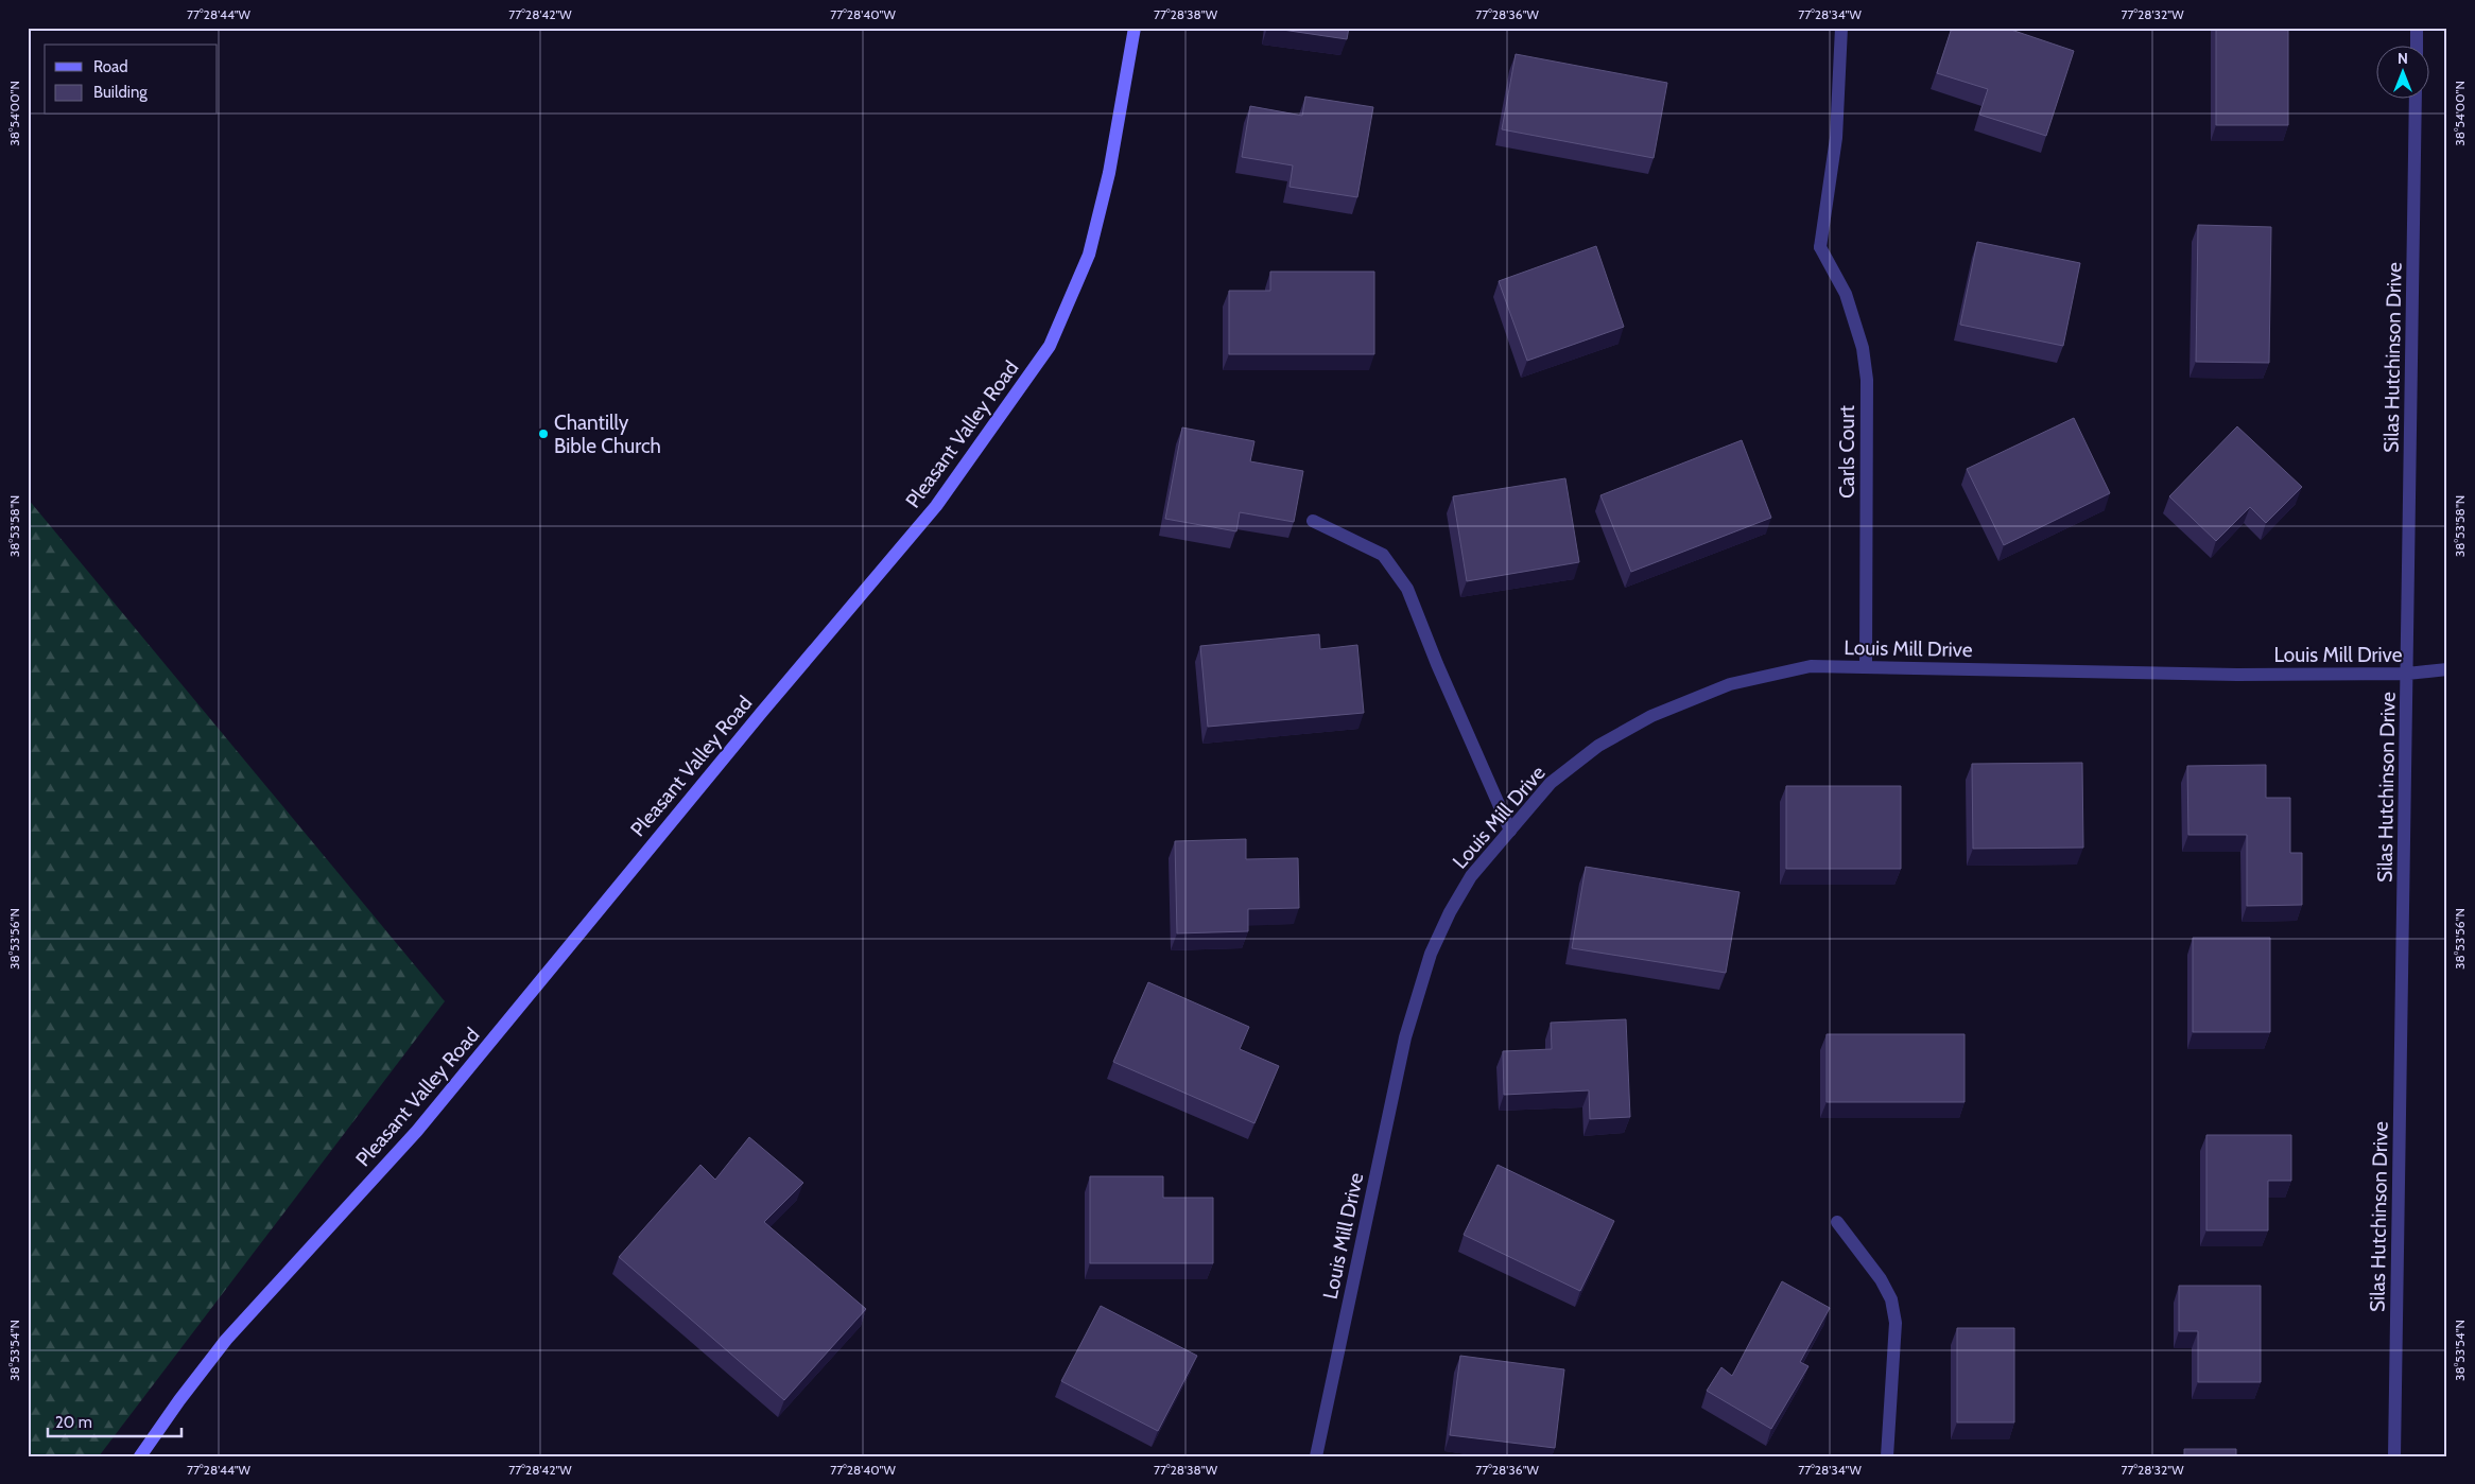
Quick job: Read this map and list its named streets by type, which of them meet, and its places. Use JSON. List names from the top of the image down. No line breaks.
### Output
{"streets":{"main road":["Pleasant Valley Road"],"street":["Silas Hutchinson Drive","Carls Court","Louis Mill Drive"]},"crossings":[["Silas Hutchinson Drive","Louis Mill Drive"],["Carls Court","Louis Mill Drive"]],"places":["Chantilly Bible Church"],"legend":["Road","Building"],"scale_bar":"20 m","north":"top","coordinates":["77°28'44\"W","77°28'42\"W","77°28'40\"W","77°28'38\"W","77°28'36\"W","77°28'34\"W","77°28'32\"W","38°54'00\"N","38°53'58\"N","38°53'56\"N","38°53'54\"N"]}
